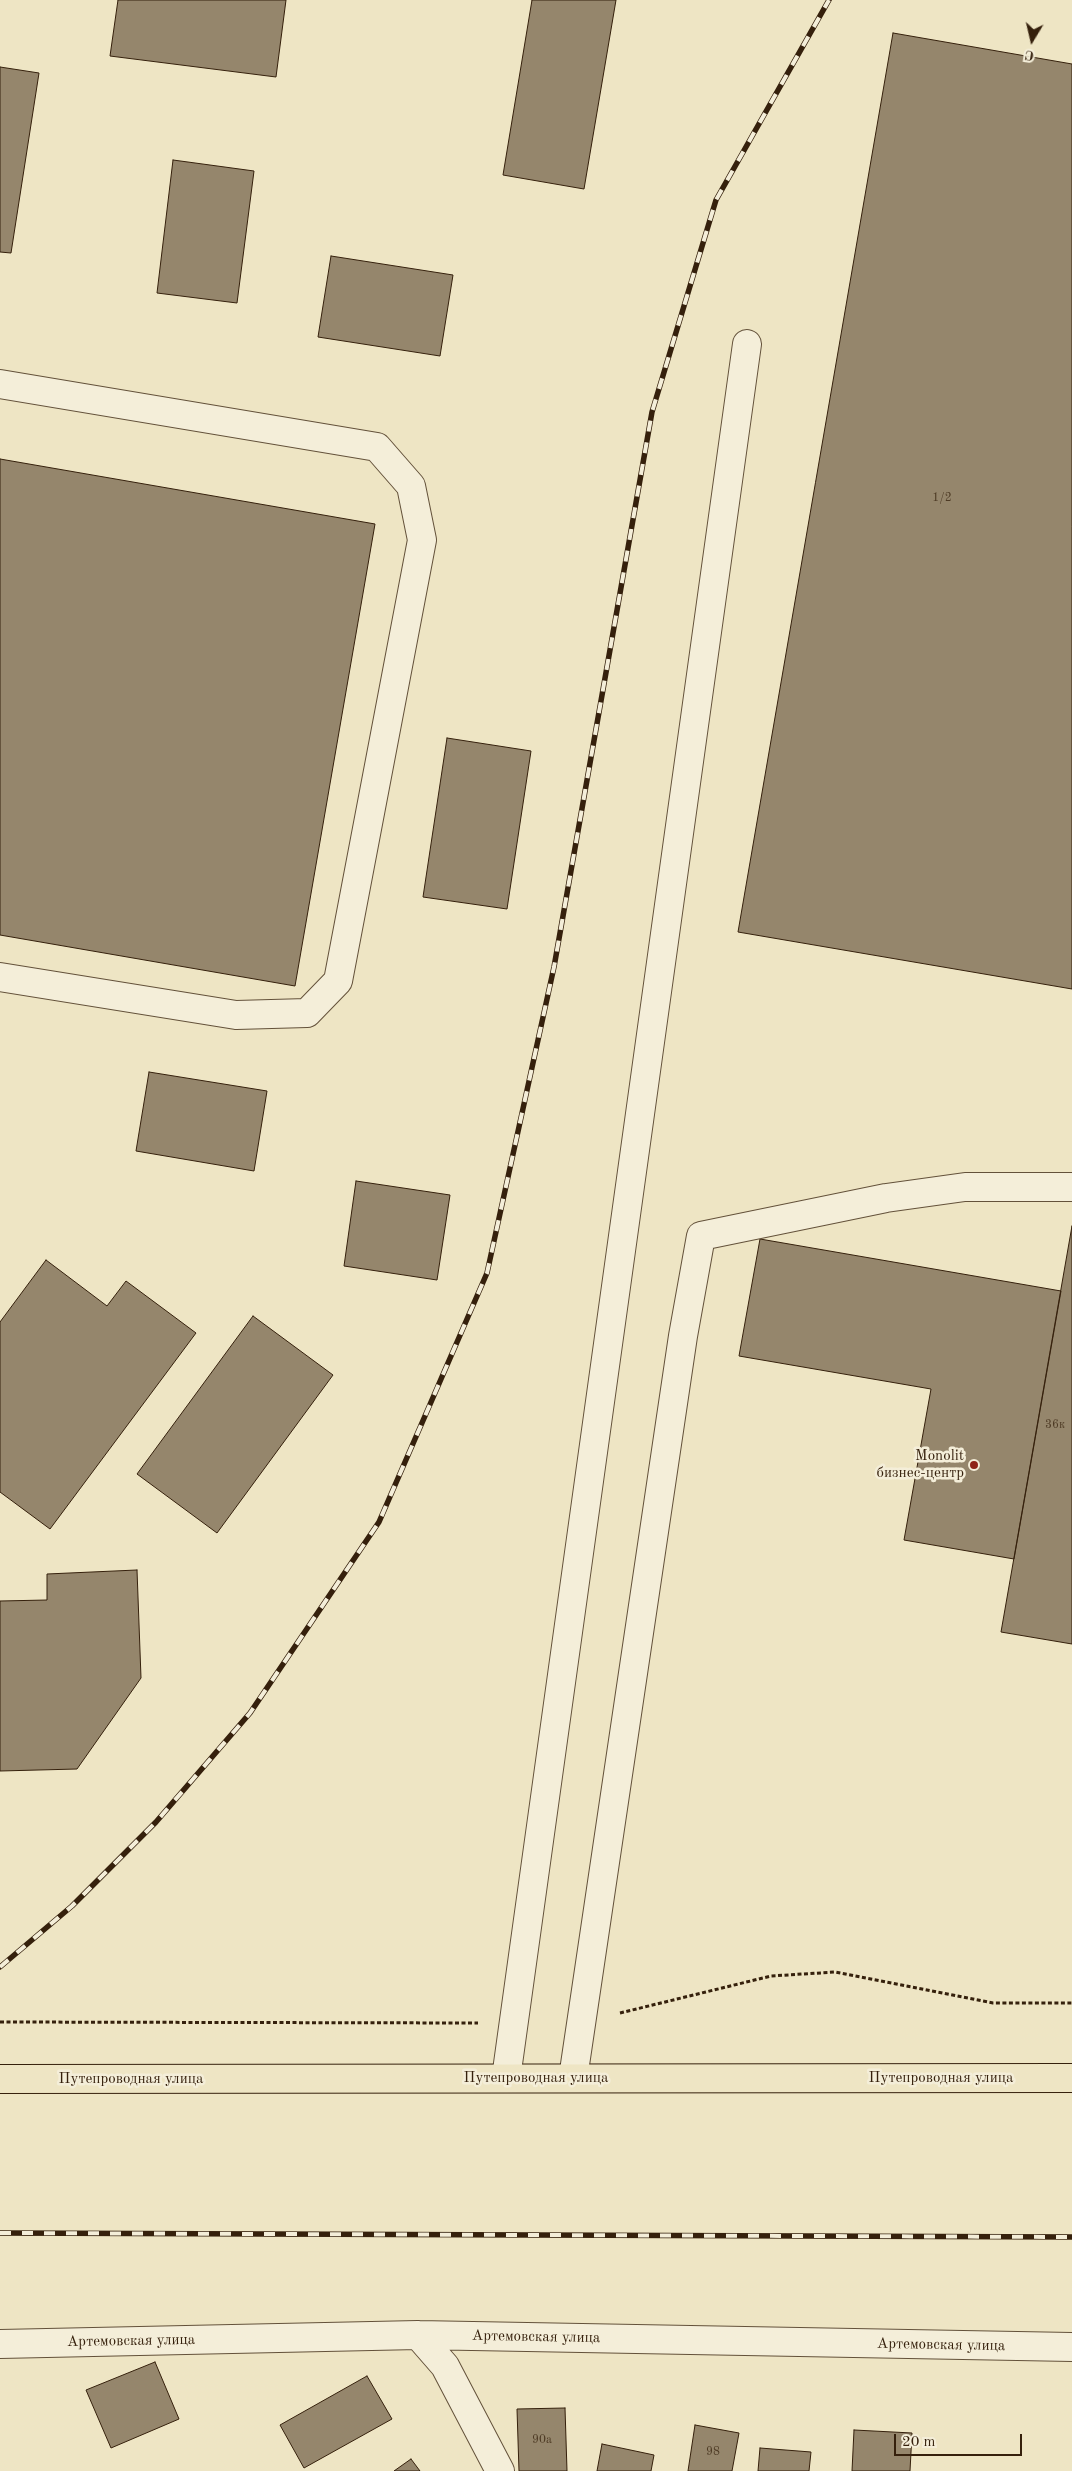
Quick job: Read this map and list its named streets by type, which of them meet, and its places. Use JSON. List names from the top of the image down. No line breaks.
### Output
{"streets":{"main road":["Путепроводная улица"],"street":["Артемовская улица"]},"places":["Monolit бизнес-центр"],"house_numbers":["1/2","36к","90а","98"],"scale_bar":"20 m","north":"bottom"}
